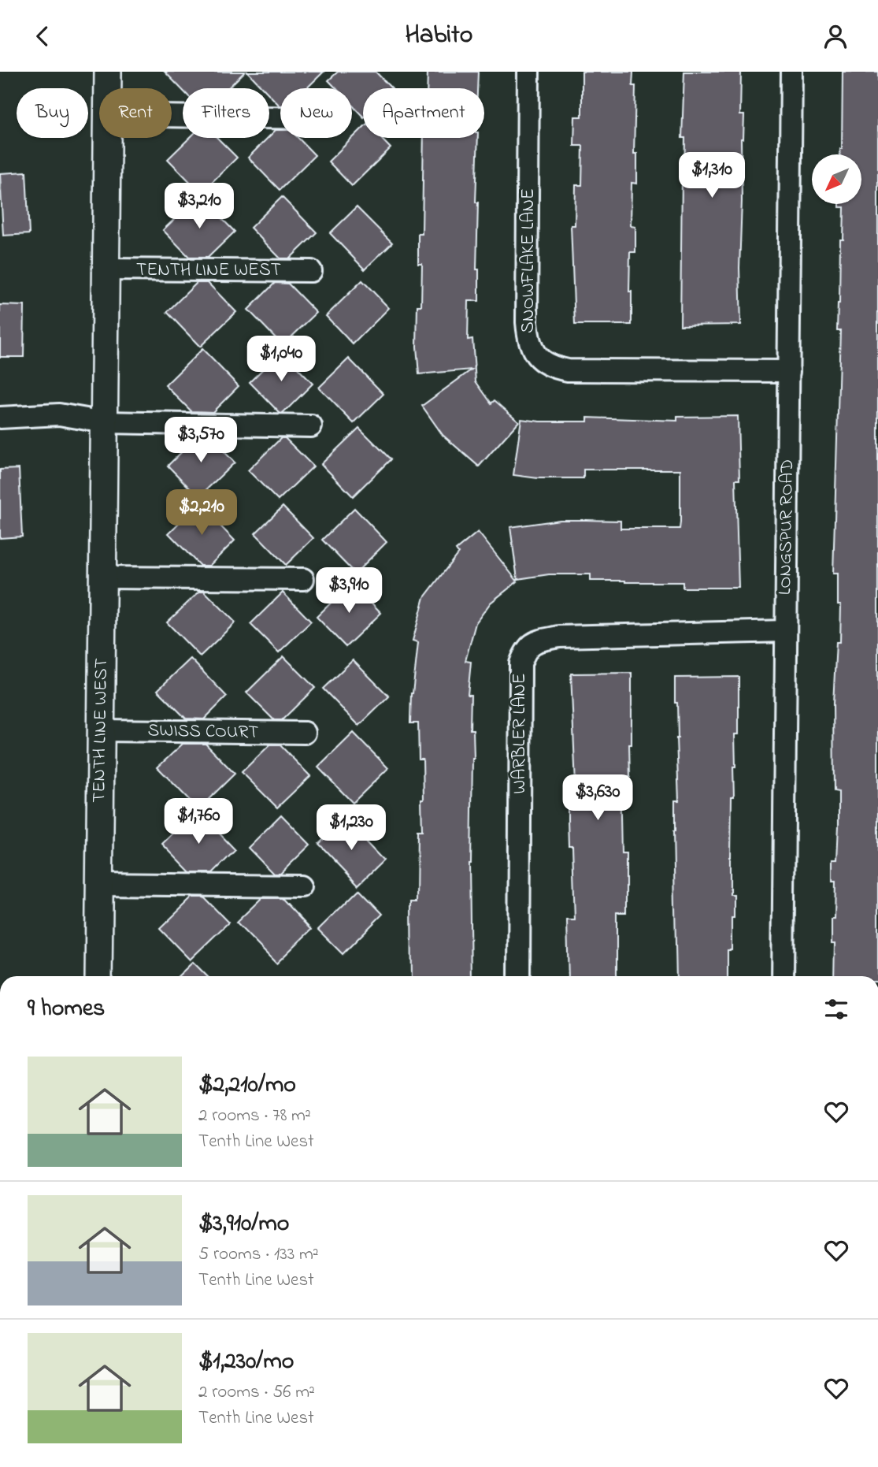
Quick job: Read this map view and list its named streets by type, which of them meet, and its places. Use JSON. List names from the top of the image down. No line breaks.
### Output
{"streets":{"street":["SNOWFLAKE LANE","TENTH LINE WEST","LONGSPUR ROAD","SWISS COURT","WARBLER LANE"]},"crossings":[["SNOWFLAKE LANE","LONGSPUR ROAD"],["TENTH LINE WEST","SWISS COURT"],["LONGSPUR ROAD","WARBLER LANE"]],"north":"bottom left","page":{"header":"Habito","chip":["Buy","Rent","Filters","New","Apartment"],"price":["$1,310","$3,210","$1,040","$3,570","$2,210","$3,910","$3,630","$1,760","$1,230"],"heading":"9 homes","list":[{"name":"$2,210/mo","note":"2 rooms · 78 m² · Tenth Line West"},{"name":"$3,910/mo","note":"5 rooms · 133 m² · Tenth Line West"},{"name":"$1,230/mo","note":"2 rooms · 56 m² · Tenth Line West"}]}}
